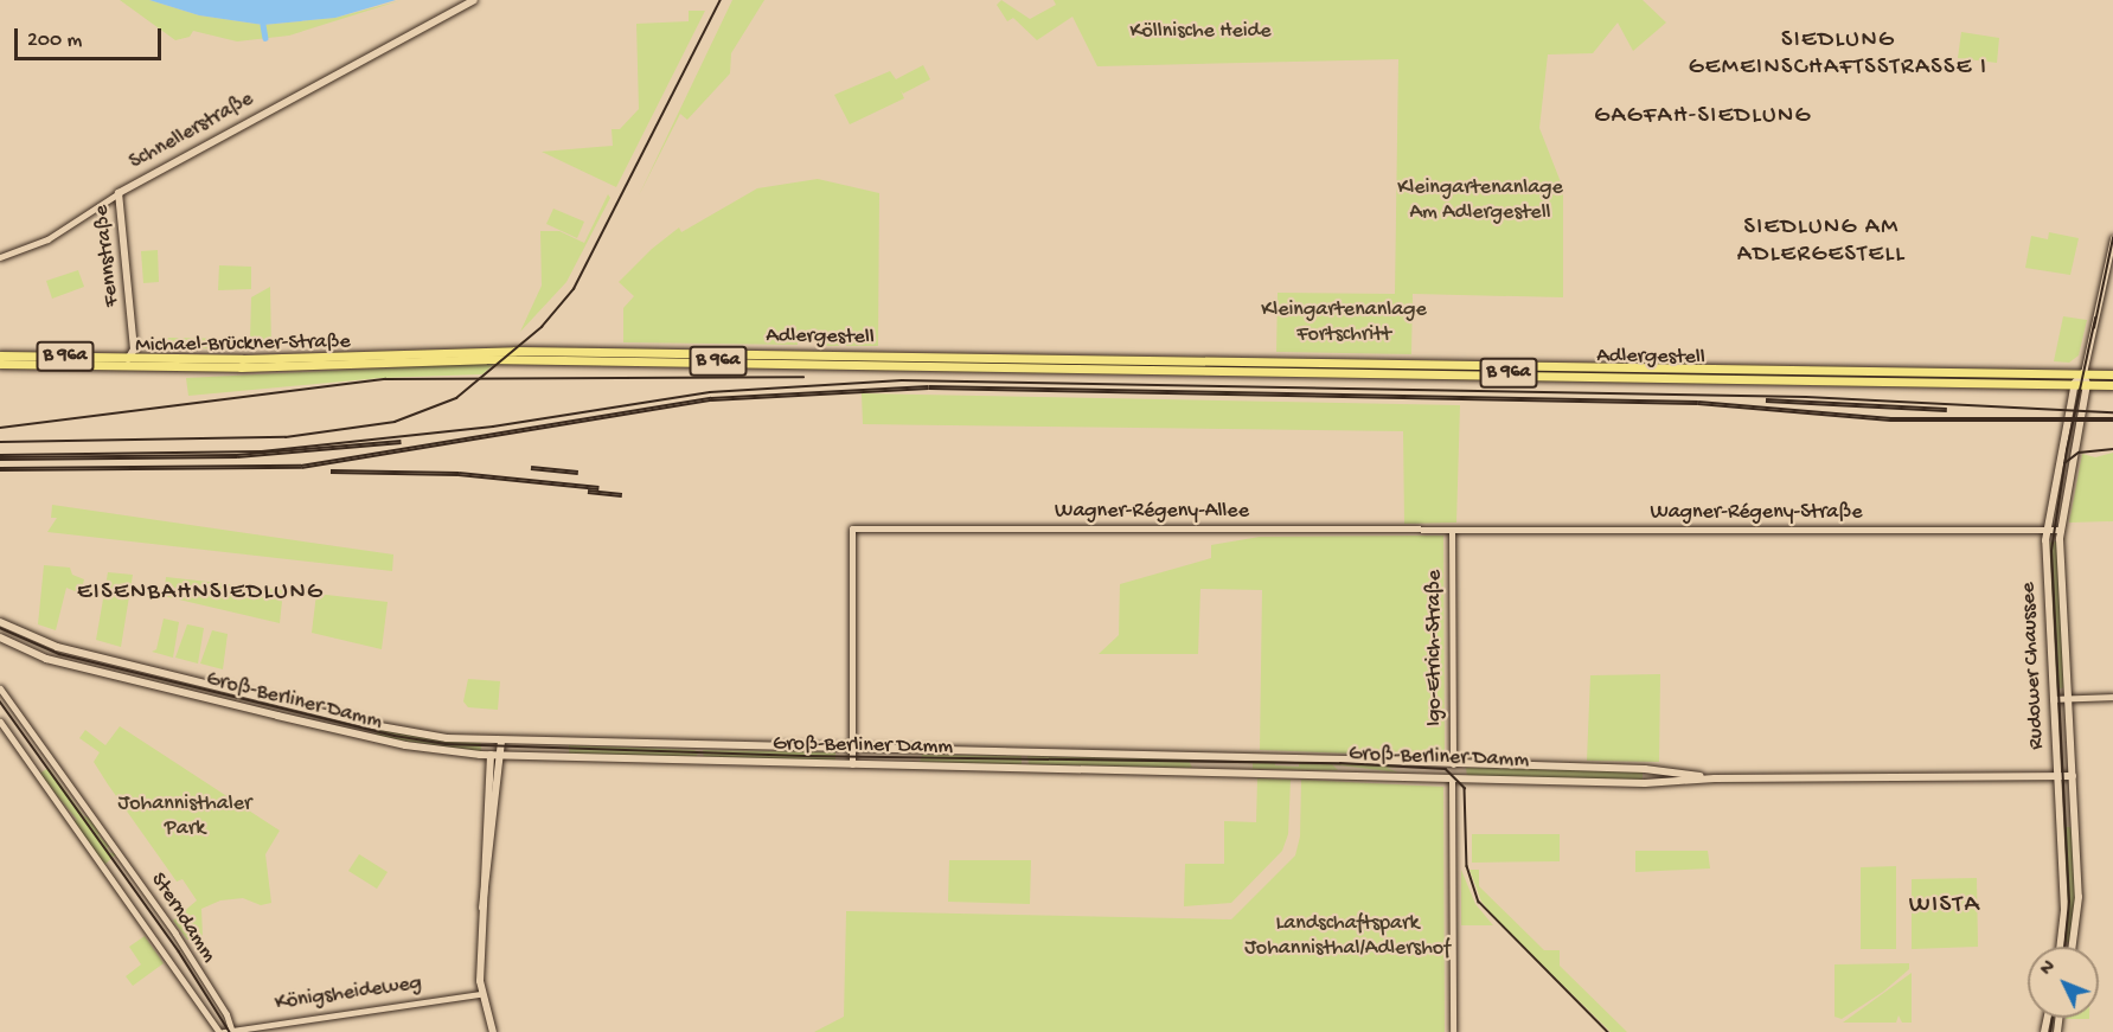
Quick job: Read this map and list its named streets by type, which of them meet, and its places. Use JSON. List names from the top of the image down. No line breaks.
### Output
{"streets":{"main road":["Schnellerstraße","Fennstraße","Adlergestell","Michael-Brückner-Straße","B 96a","Rudower Chaussee","Groß-Berliner Damm"],"street":["Wagner-Régeny-Allee","Wagner-Régeny-Straße","Igo-Etrich-Straße","Sterndamm","Königsheideweg"]},"crossings":[["Schnellerstraße","Fennstraße"],["Fennstraße","Michael-Brückner-Straße"],["Adlergestell","Michael-Brückner-Straße"],["Adlergestell","Rudower Chaussee"],["Wagner-Régeny-Allee","Wagner-Régeny-Straße"],["Wagner-Régeny-Allee","Igo-Etrich-Straße"],["Wagner-Régeny-Allee","Groß-Berliner Damm"],["Wagner-Régeny-Straße","Igo-Etrich-Straße"],["Wagner-Régeny-Straße","Rudower Chaussee"],["Igo-Etrich-Straße","Groß-Berliner Damm"],["Rudower Chaussee","Groß-Berliner Damm"],["Sterndamm","Königsheideweg"]],"districts":["SIEDLUNG GEMEINSCHAFTSSTRASSE I","GAGFAH-SIEDLUNG","SIEDLUNG AM ADLERGESTELL","EISENBAHNSIEDLUNG","WISTA"],"parks":["Köllnische Heide","Kleingartenanlage Am Adlergestell","Kleingartenanlage Fortschritt","Johannisthaler Park","Landschaftspark Johannisthal/Adlershof"],"scale_bar":"200 m","north":"top left"}
